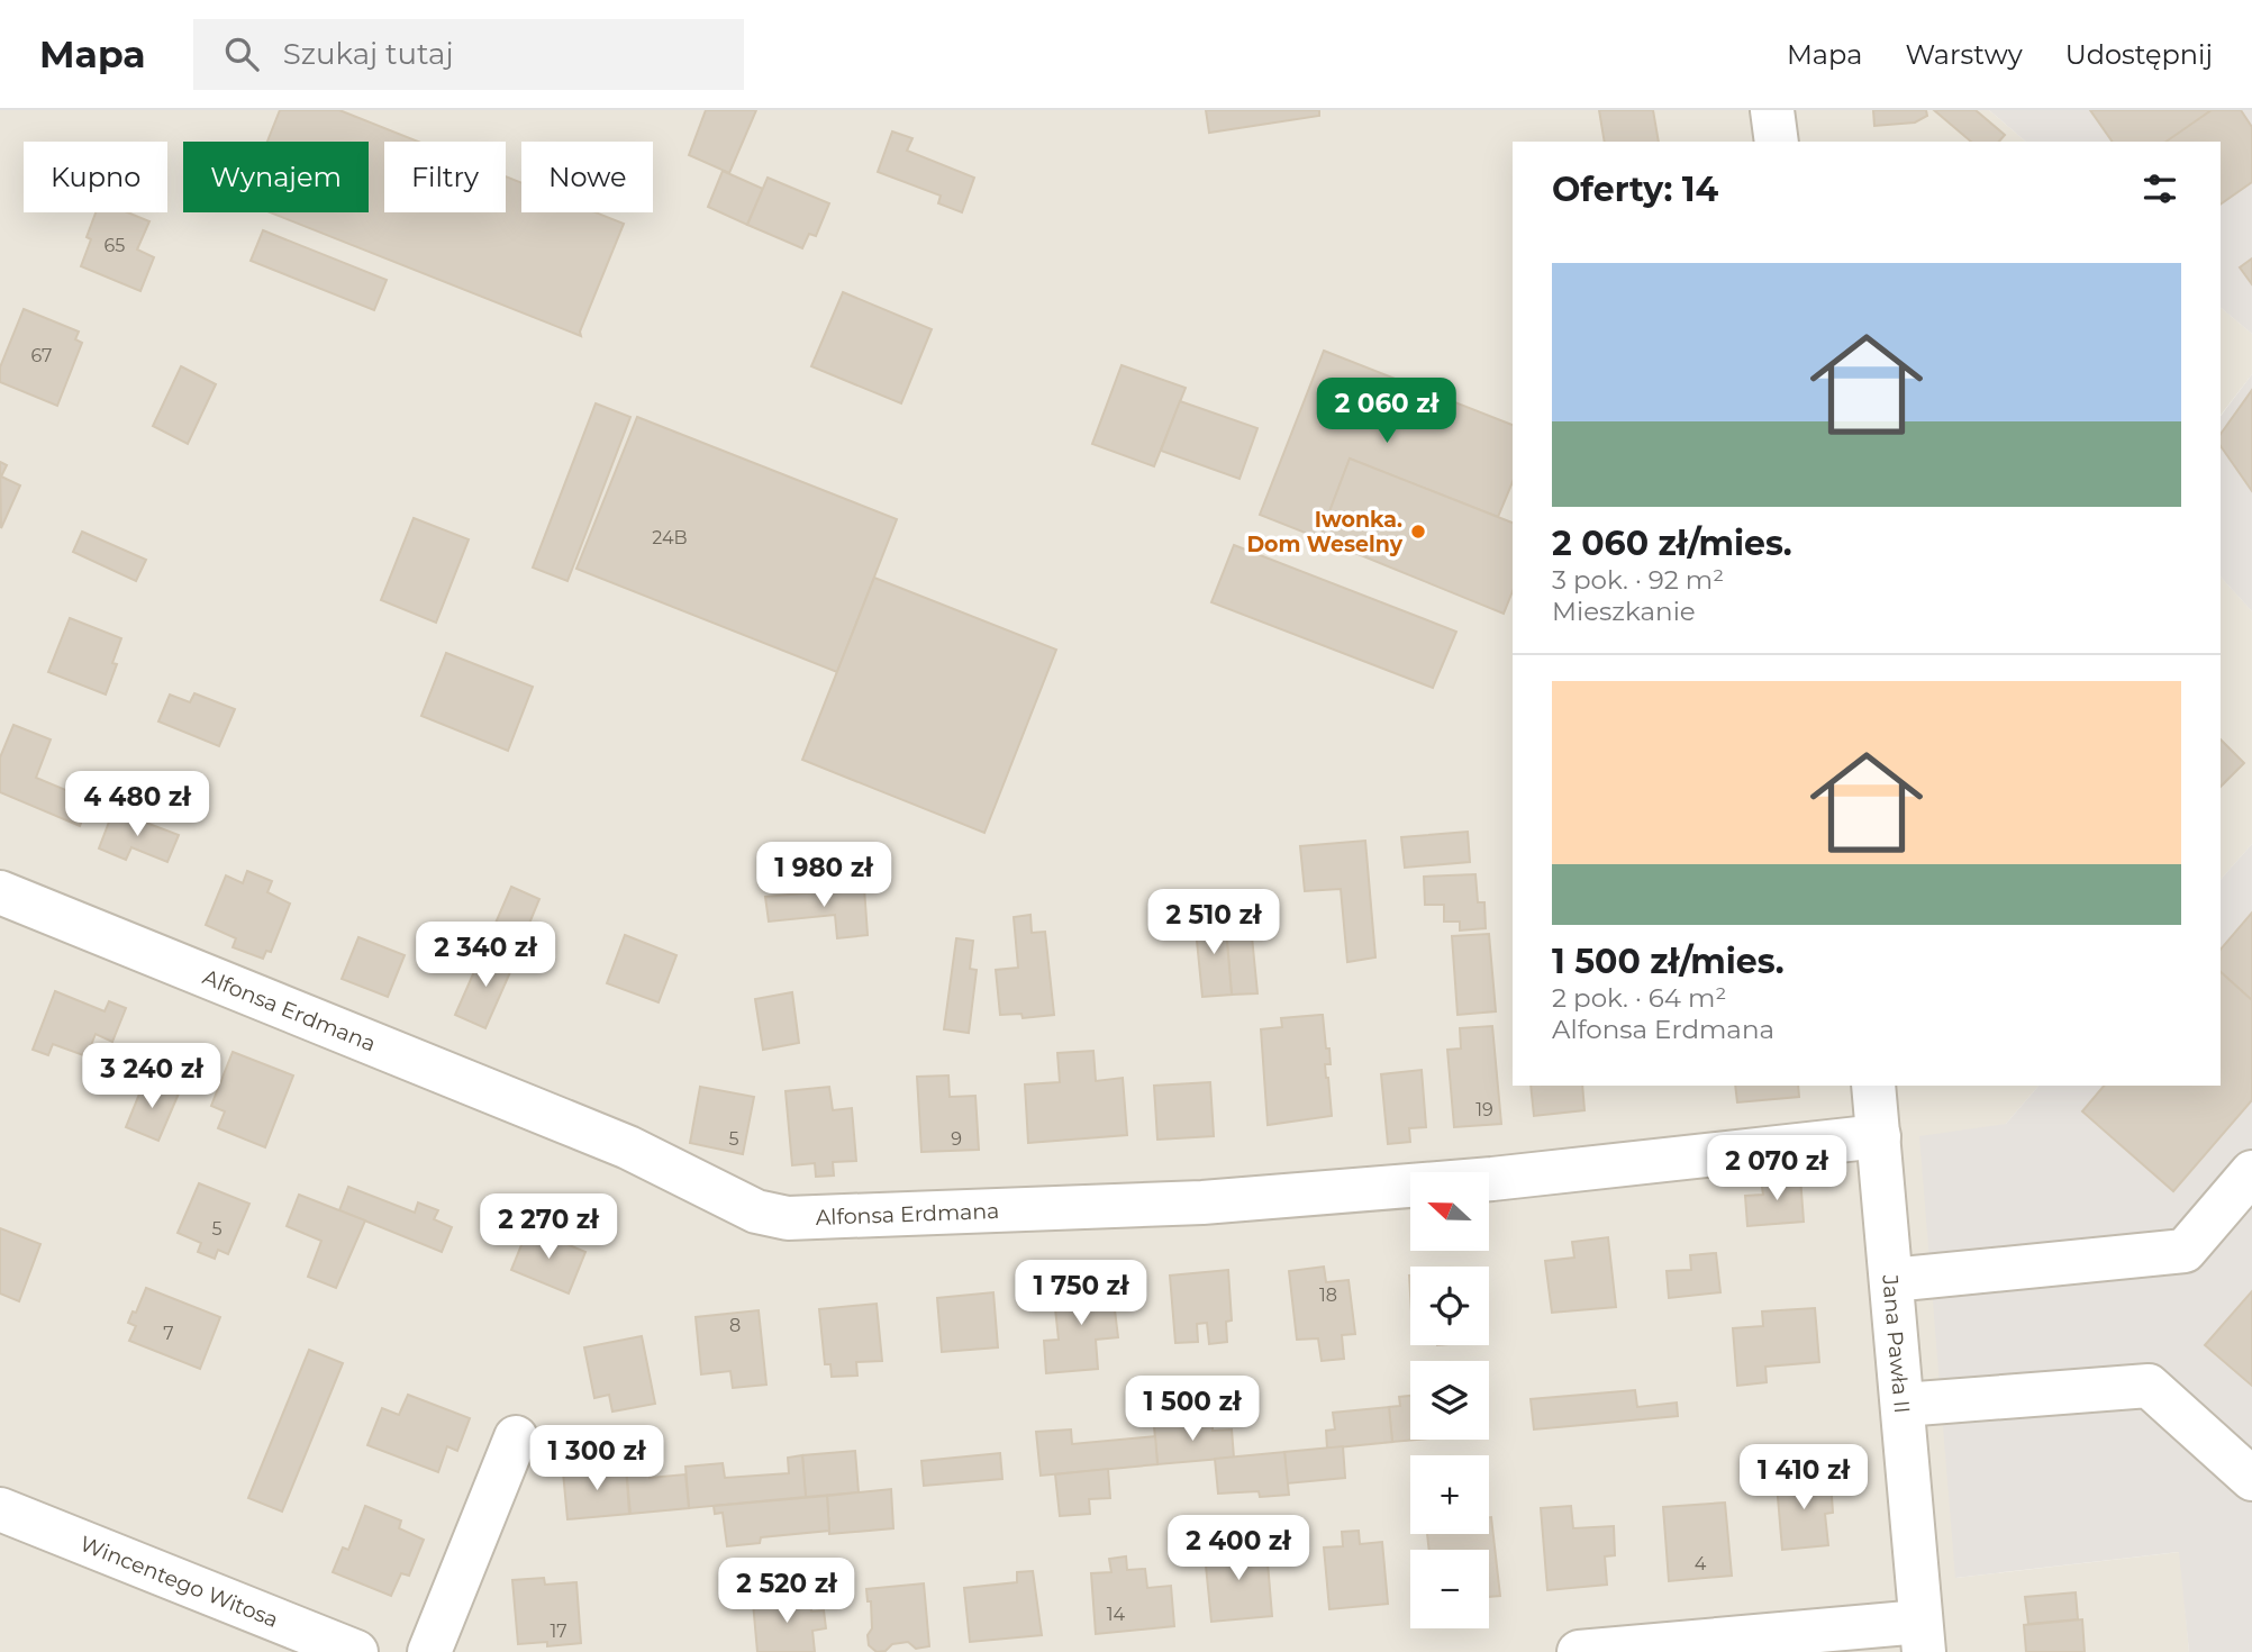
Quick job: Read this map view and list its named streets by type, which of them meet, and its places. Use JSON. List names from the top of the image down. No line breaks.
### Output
{"streets":{"street":["Alfonsa Erdmana","Jana Pawła II","Wincentego Witosa"]},"crossings":[["Alfonsa Erdmana","Jana Pawła II"]],"places":["Iwonka. Dom Weselny"],"house_numbers":["65","67","24B","19","5","9","5","18","8","7","4","14","17"],"north":"left","page":{"header":"Mapa","search":"Szukaj tutaj","nav":["Mapa","Warstwy","Udostępnij"],"chip":["Kupno","Wynajem","Filtry","Nowe"],"heading":"Oferty: 14","list":[{"name":"2 060 zł/mies.","note":"3 pok. · 92 m² · Mieszkanie"},{"name":"1 500 zł/mies.","note":"2 pok. · 64 m² · Alfonsa Erdmana"}],"price":["2 060 zł","4 480 zł","1 980 zł","2 510 zł","2 340 zł","3 240 zł","2 070 zł","2 270 zł","1 750 zł","1 500 zł","1 300 zł","1 410 zł","2 400 zł","2 520 zł"],"map_buttons":["+","−"]}}
